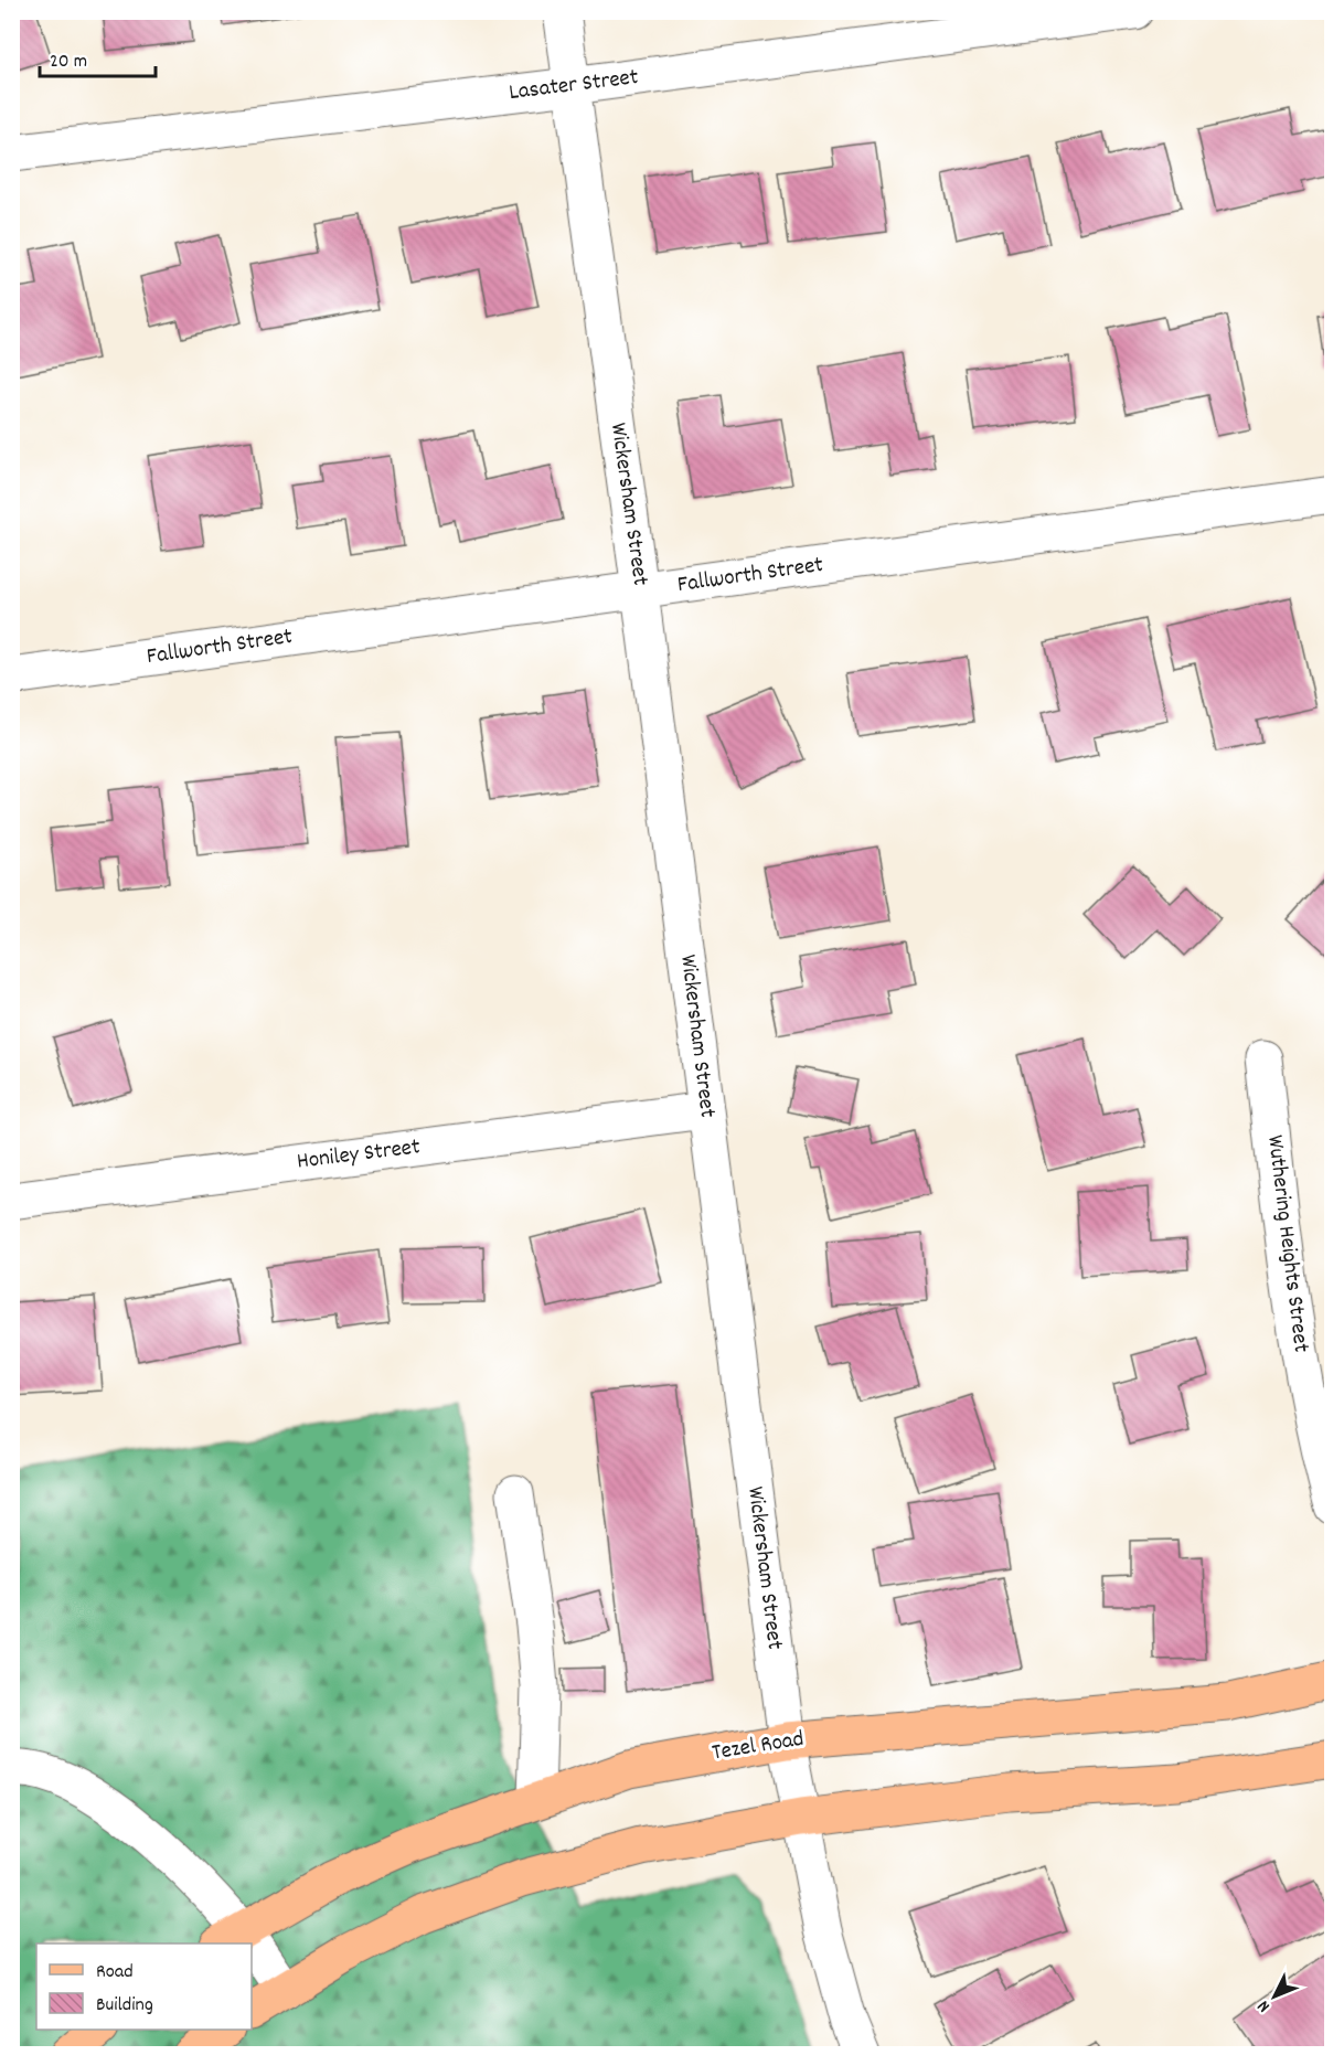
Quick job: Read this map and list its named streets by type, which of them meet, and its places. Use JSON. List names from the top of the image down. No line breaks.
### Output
{"streets":{"main road":["Tezel Road"],"street":["Lasater Street","Wickersham Street","Fallworth Street","Honiley Street","Wuthering Heights Street"]},"crossings":[["Lasater Street","Wickersham Street"],["Wickersham Street","Fallworth Street"],["Wickersham Street","Honiley Street"],["Wickersham Street","Tezel Road"]],"legend":["Road","Building"],"scale_bar":"20 m","north":"bottom left"}
